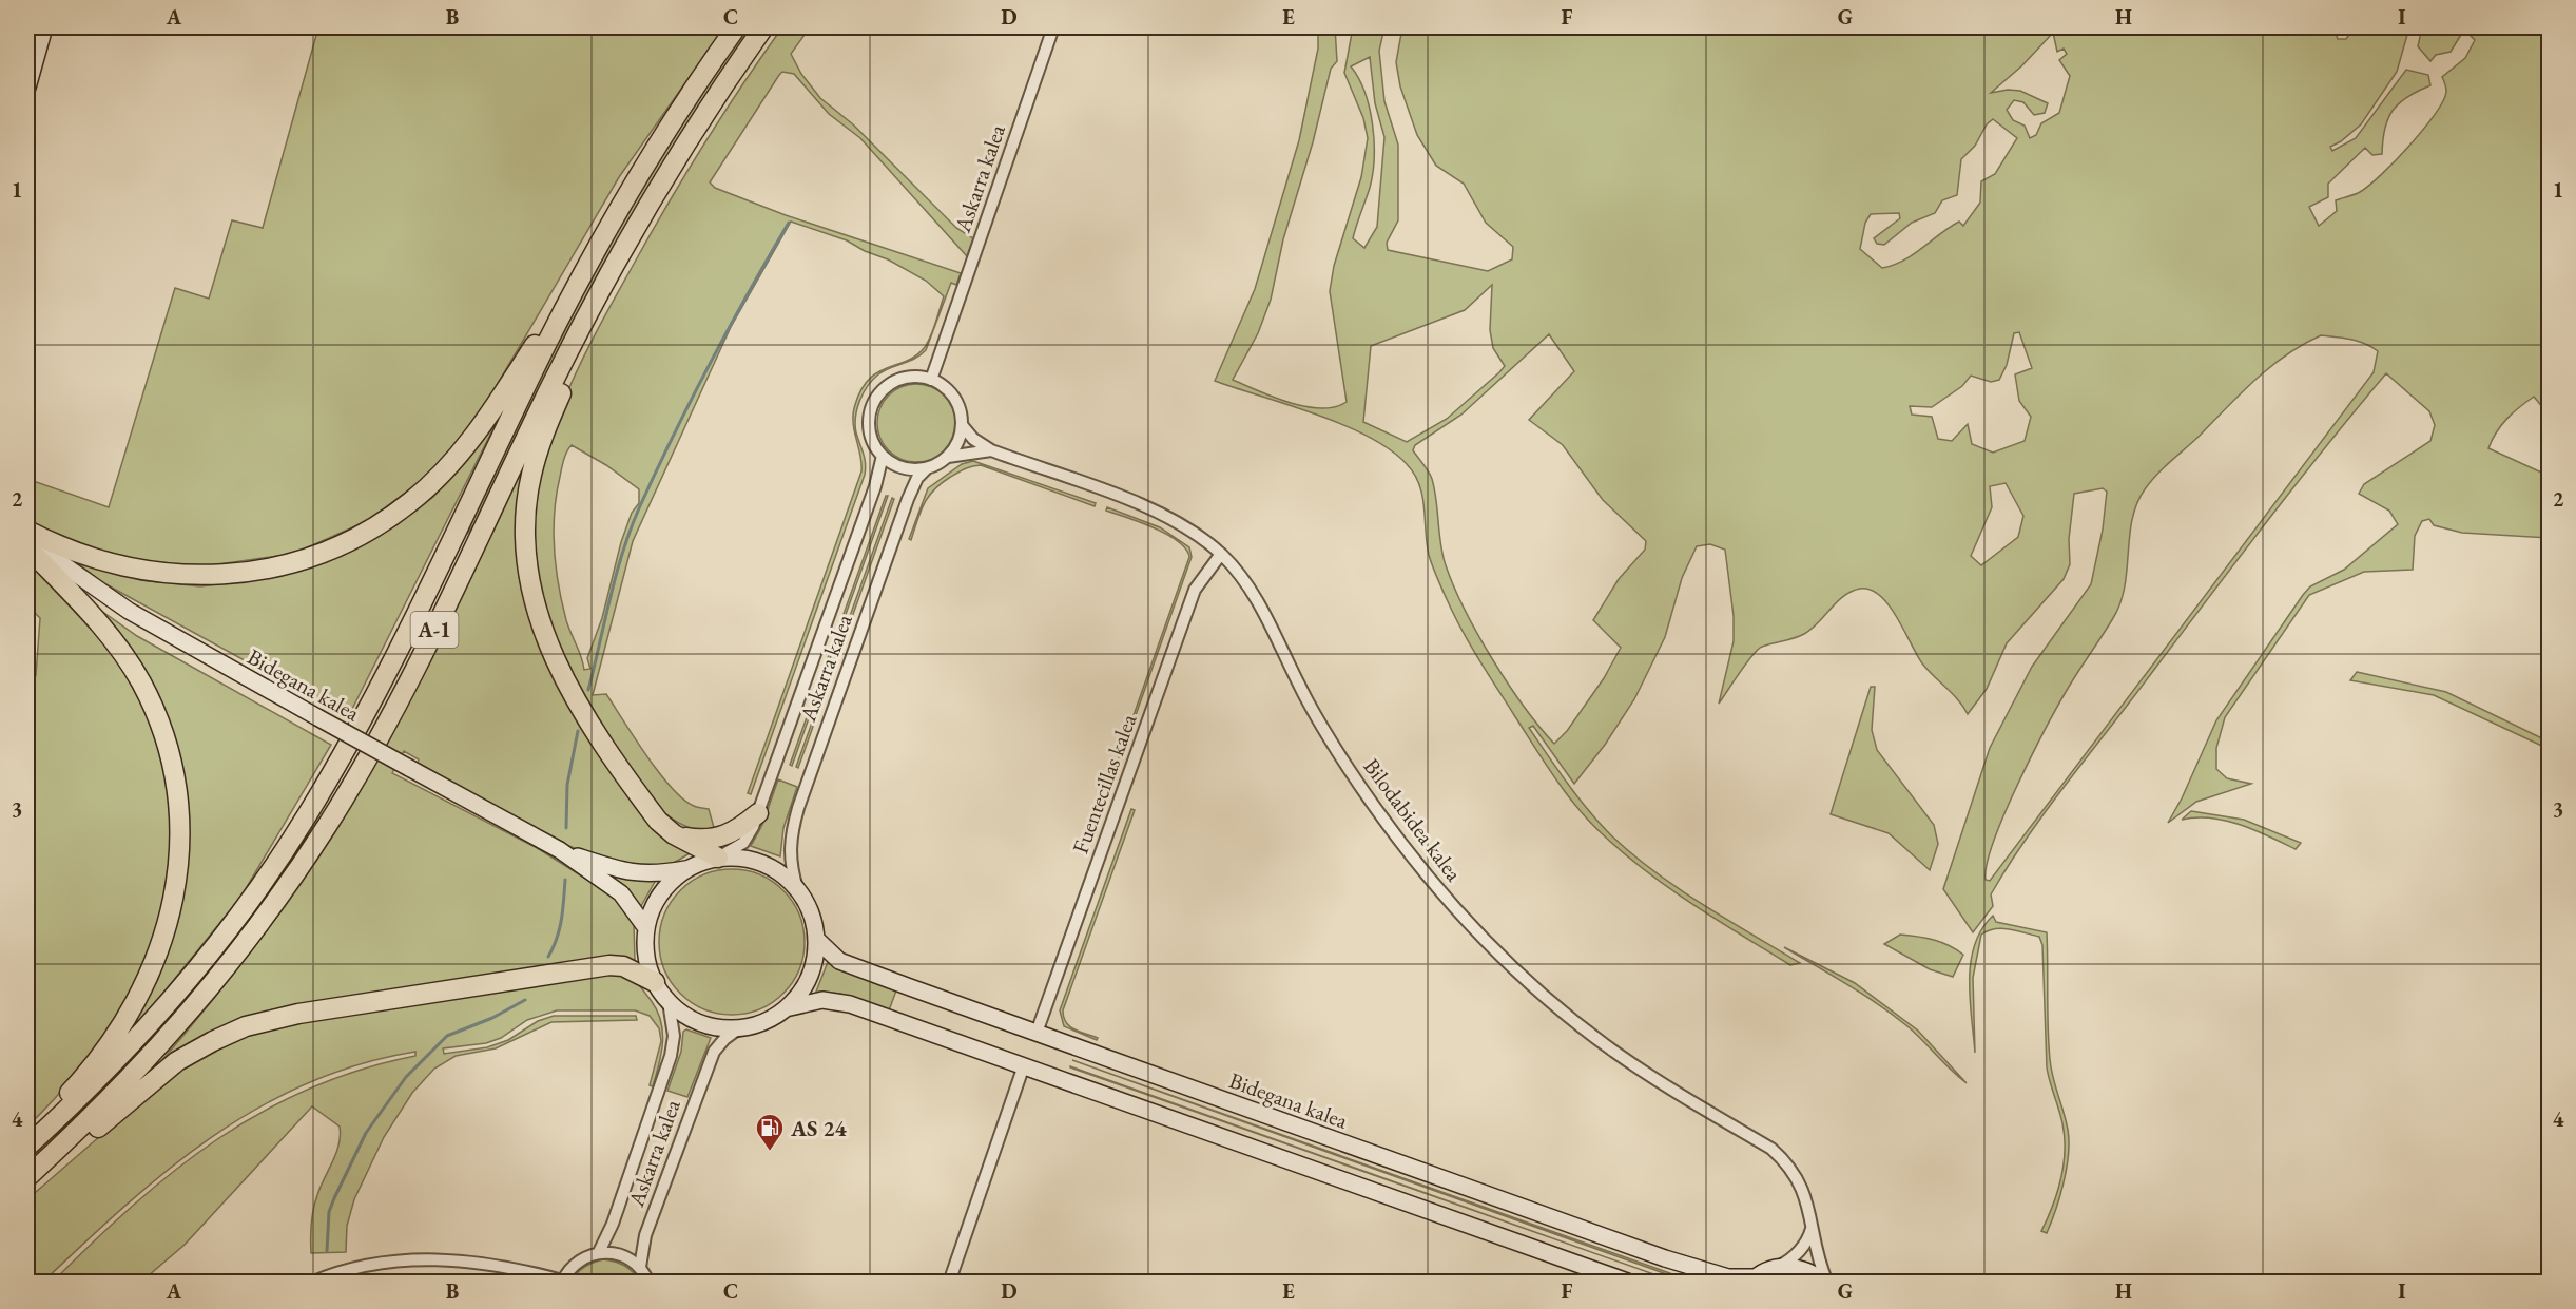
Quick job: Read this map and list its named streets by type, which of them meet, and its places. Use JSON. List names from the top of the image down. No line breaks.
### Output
{"streets":{"highway":["A-1"],"street":["Askarra kalea","Bidegana kalea","Fuentecillas kalea","Bilodabidea kalea"]},"crossings":[["Askarra kalea","Bidegana kalea"],["Askarra kalea","Bilodabidea kalea"],["Bidegana kalea","Fuentecillas kalea"],["Fuentecillas kalea","Bilodabidea kalea"]],"places":{"fuel station":["AS 24"]},"grid":{"columns":["A","B","C","D","E","F","G","H","I"],"rows":["1","2","3","4"]}}
